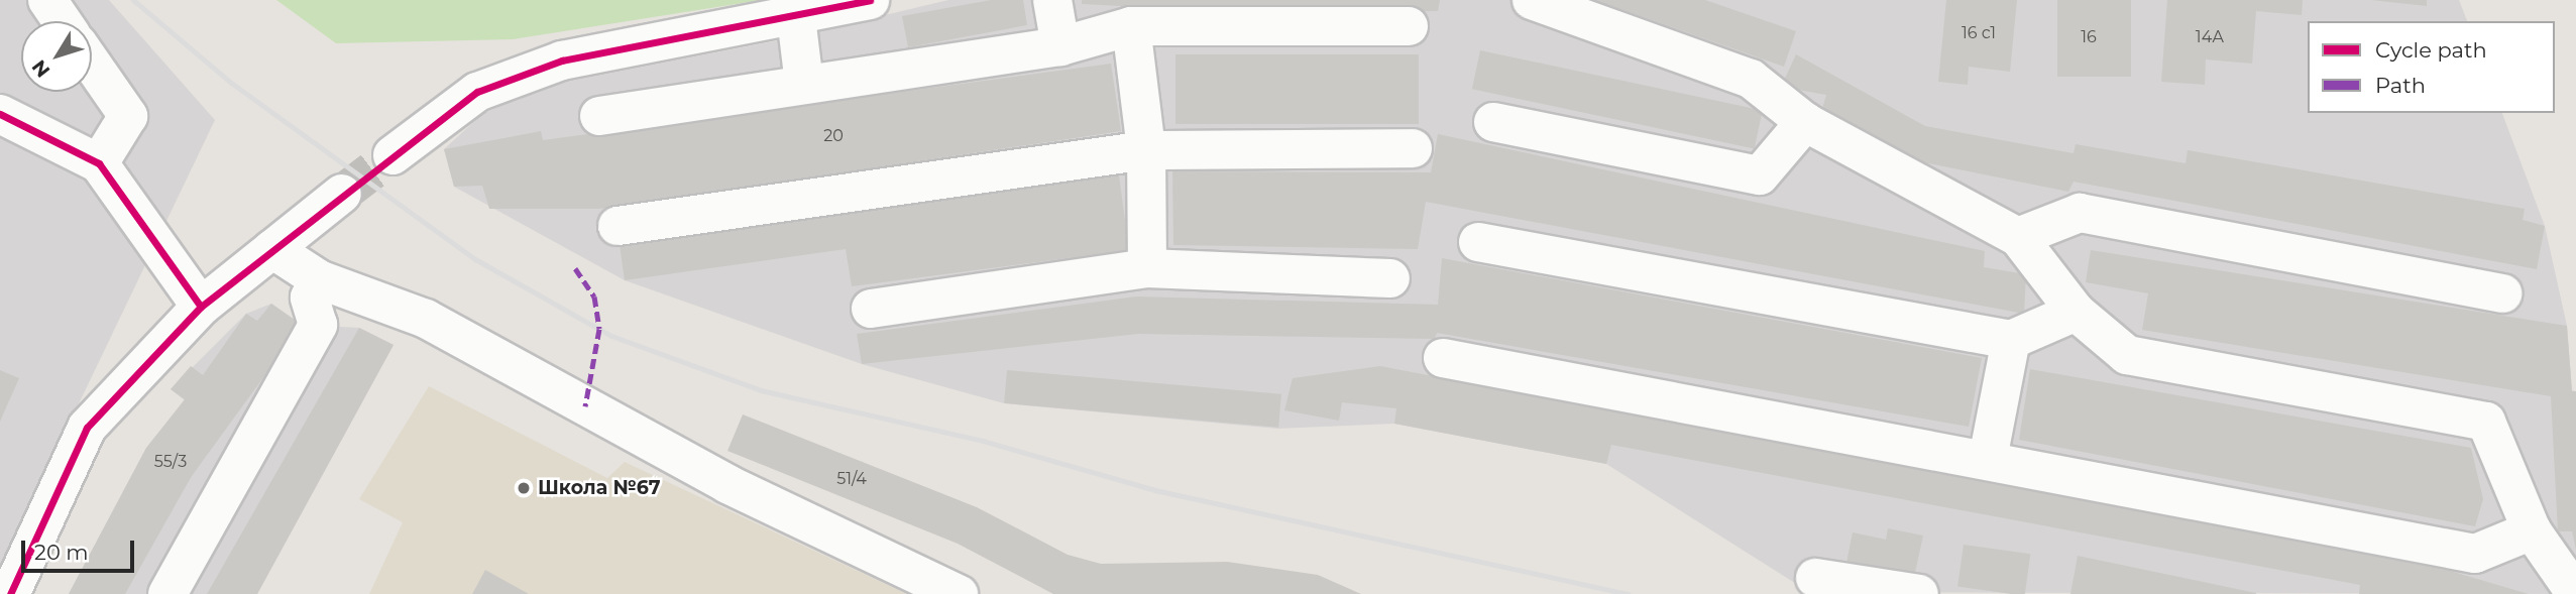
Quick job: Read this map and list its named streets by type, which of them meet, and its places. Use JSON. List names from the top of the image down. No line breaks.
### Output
{"places":["Школа №67"],"house_numbers":["16 с1","16","14А","20","55/3","51/4"],"legend":["Cycle path","Path"],"scale_bar":"20 m","north":"bottom left"}
